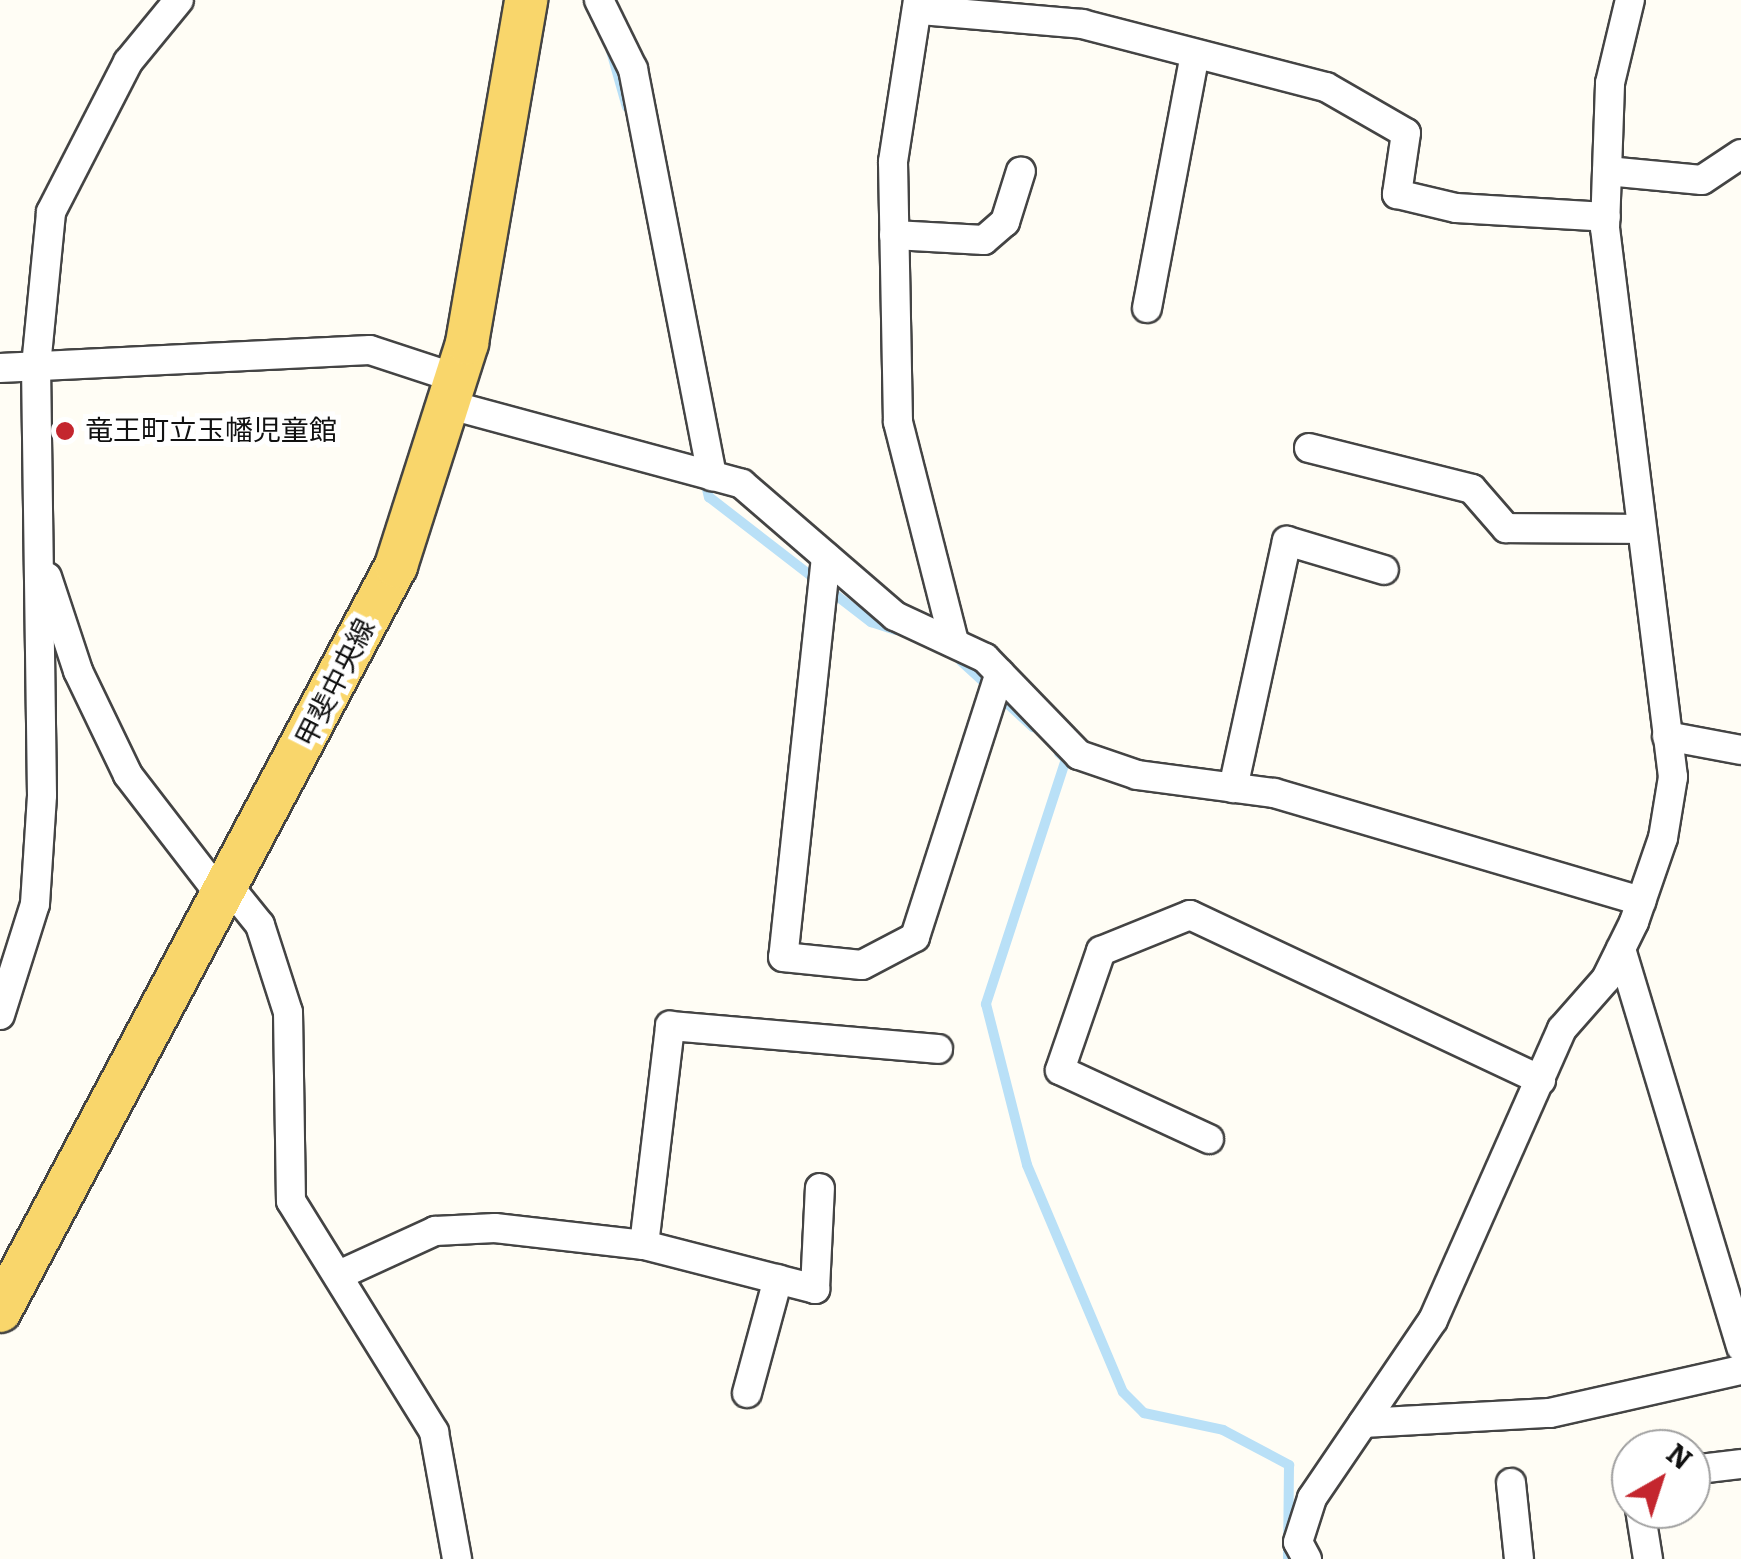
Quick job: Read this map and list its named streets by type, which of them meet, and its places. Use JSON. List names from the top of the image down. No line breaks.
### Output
{"streets":{"main road":["甲斐中央線"]},"places":["竜王町立玉幡児童館"],"north":"top right"}
